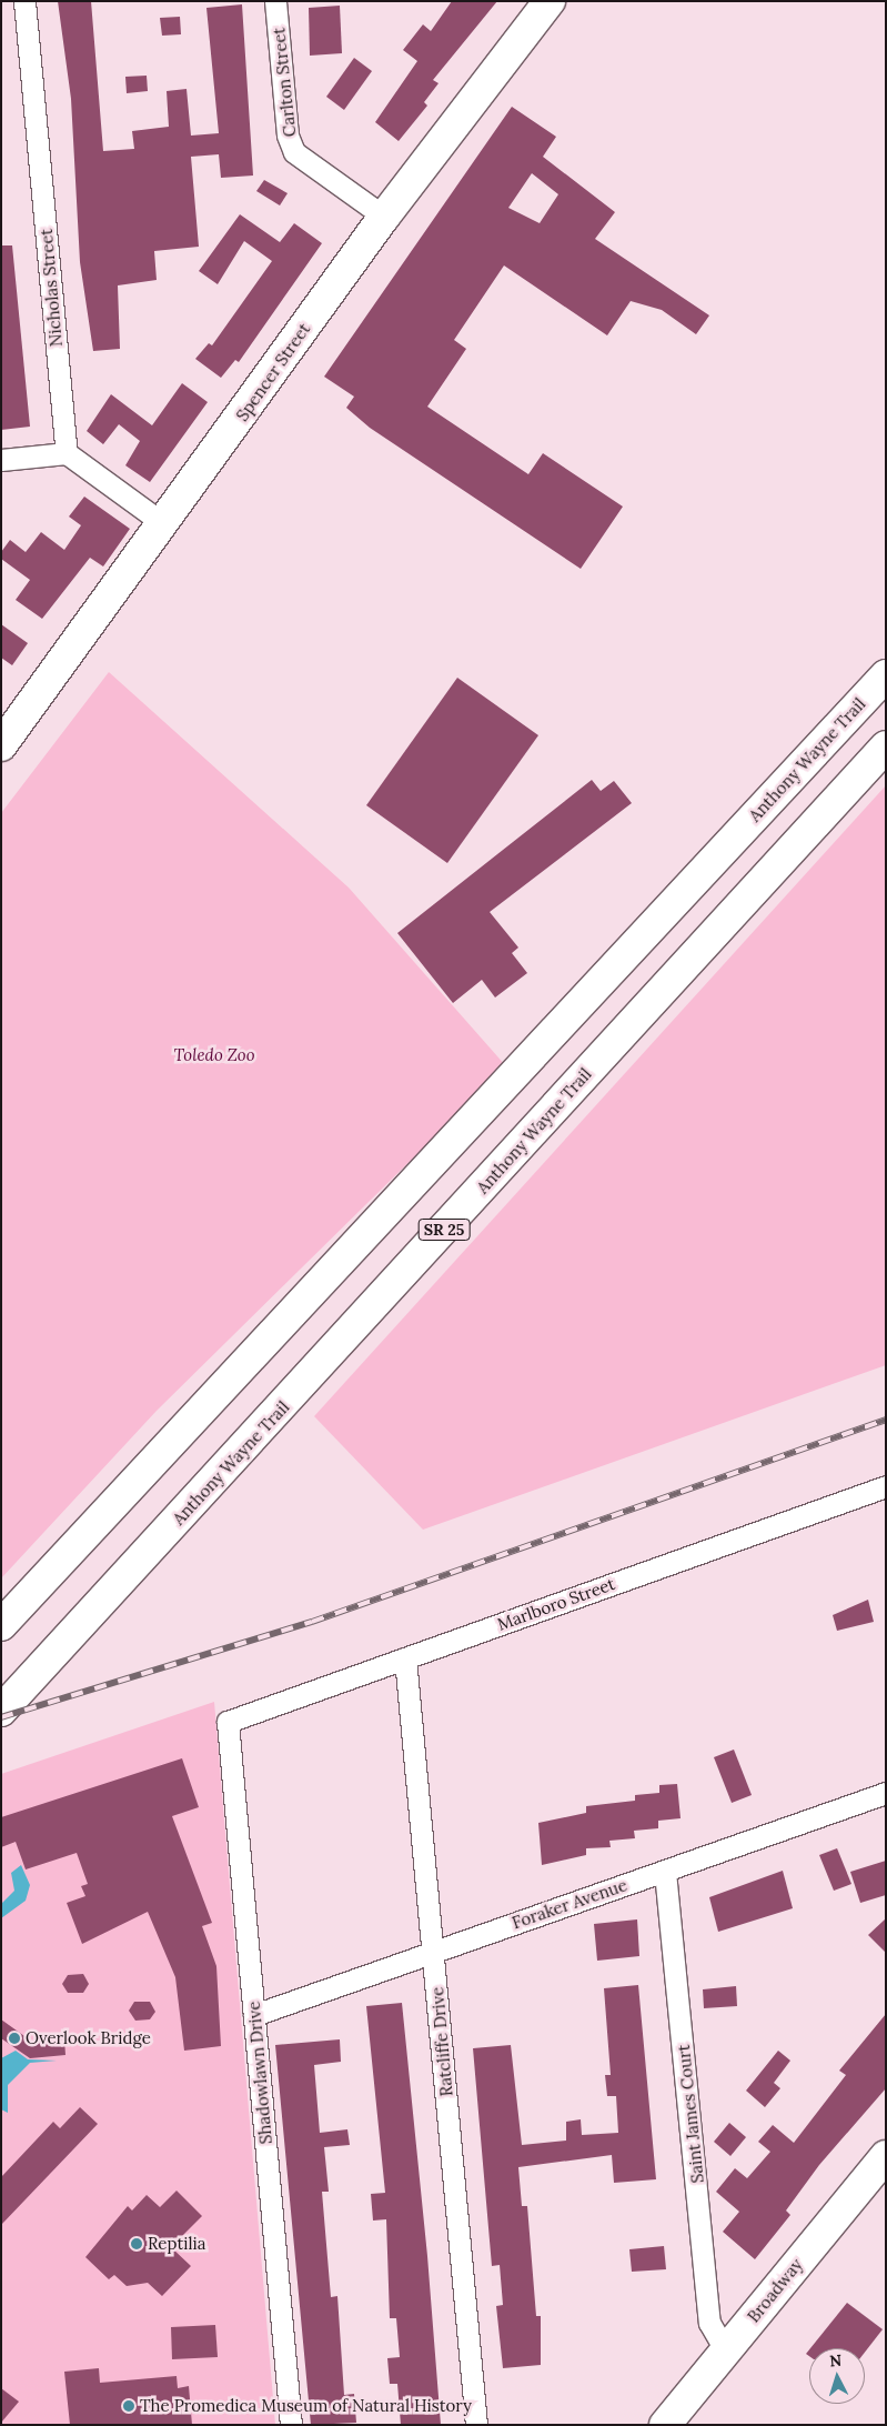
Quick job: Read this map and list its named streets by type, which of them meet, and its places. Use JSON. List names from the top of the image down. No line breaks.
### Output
{"streets":{"main road":["Spencer Street","Anthony Wayne Trail","SR 25","Broadway"],"street":["Carlton Street","Nicholas Street","Marlboro Street","Foraker Avenue","Ratcliffe Drive","Shadowlawn Drive","Saint James Court"]},"crossings":[["Carlton Street","Spencer Street"],["Marlboro Street","Ratcliffe Drive"],["Marlboro Street","Shadowlawn Drive"],["Foraker Avenue","Ratcliffe Drive"],["Foraker Avenue","Shadowlawn Drive"],["Foraker Avenue","Saint James Court"],["Saint James Court","Broadway"]],"parks":["Toledo Zoo"],"places":["Overlook Bridge","Reptilia","The Promedica Museum of Natural History"],"north":"top"}
